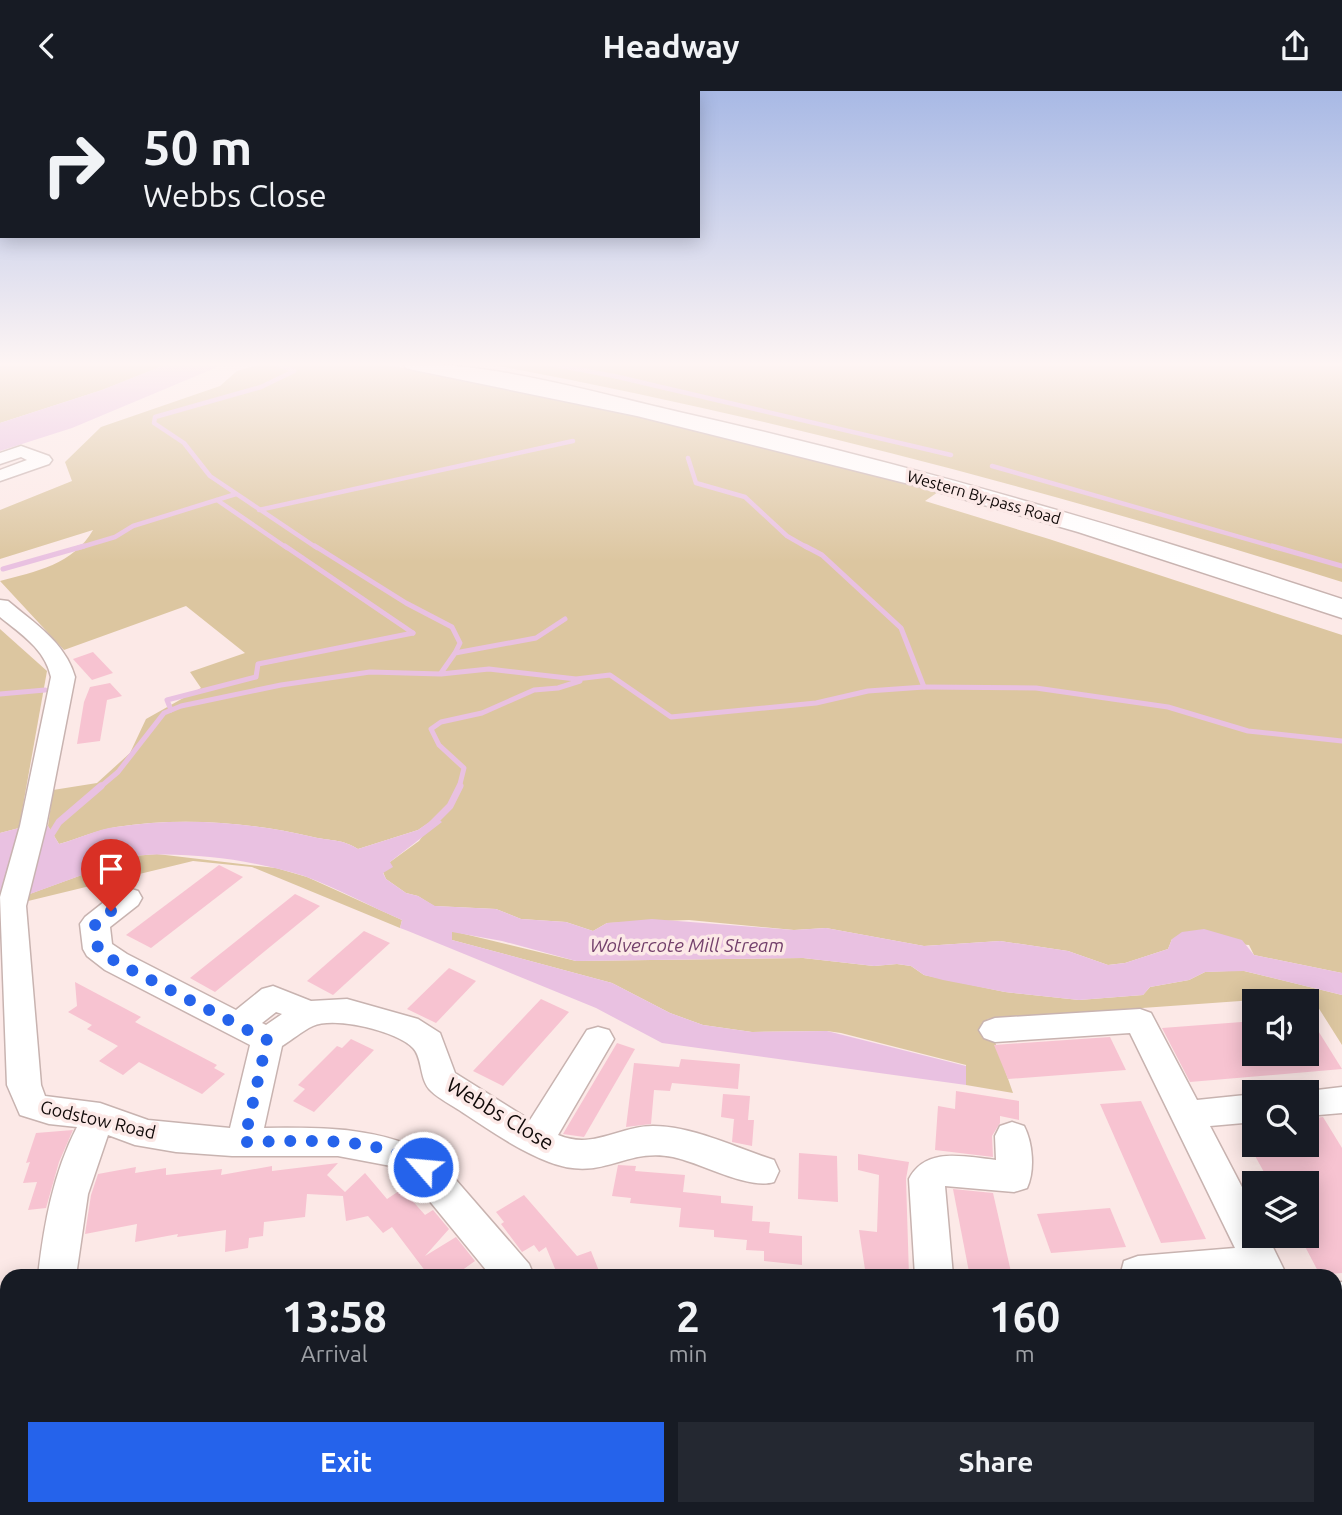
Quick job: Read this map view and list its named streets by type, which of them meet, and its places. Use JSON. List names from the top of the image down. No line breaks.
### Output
{"streets":{"highway":["Western By-pass Road"],"street":["Webbs Close","Godstow Road"]},"water":["Wolvercote Mill Stream"],"page":{"header":"Headway","turn":["50 m","Webbs Close"],"eta":["13:58","Arrival","2","min","160","m"],"buttons":["Exit","Share"]}}
